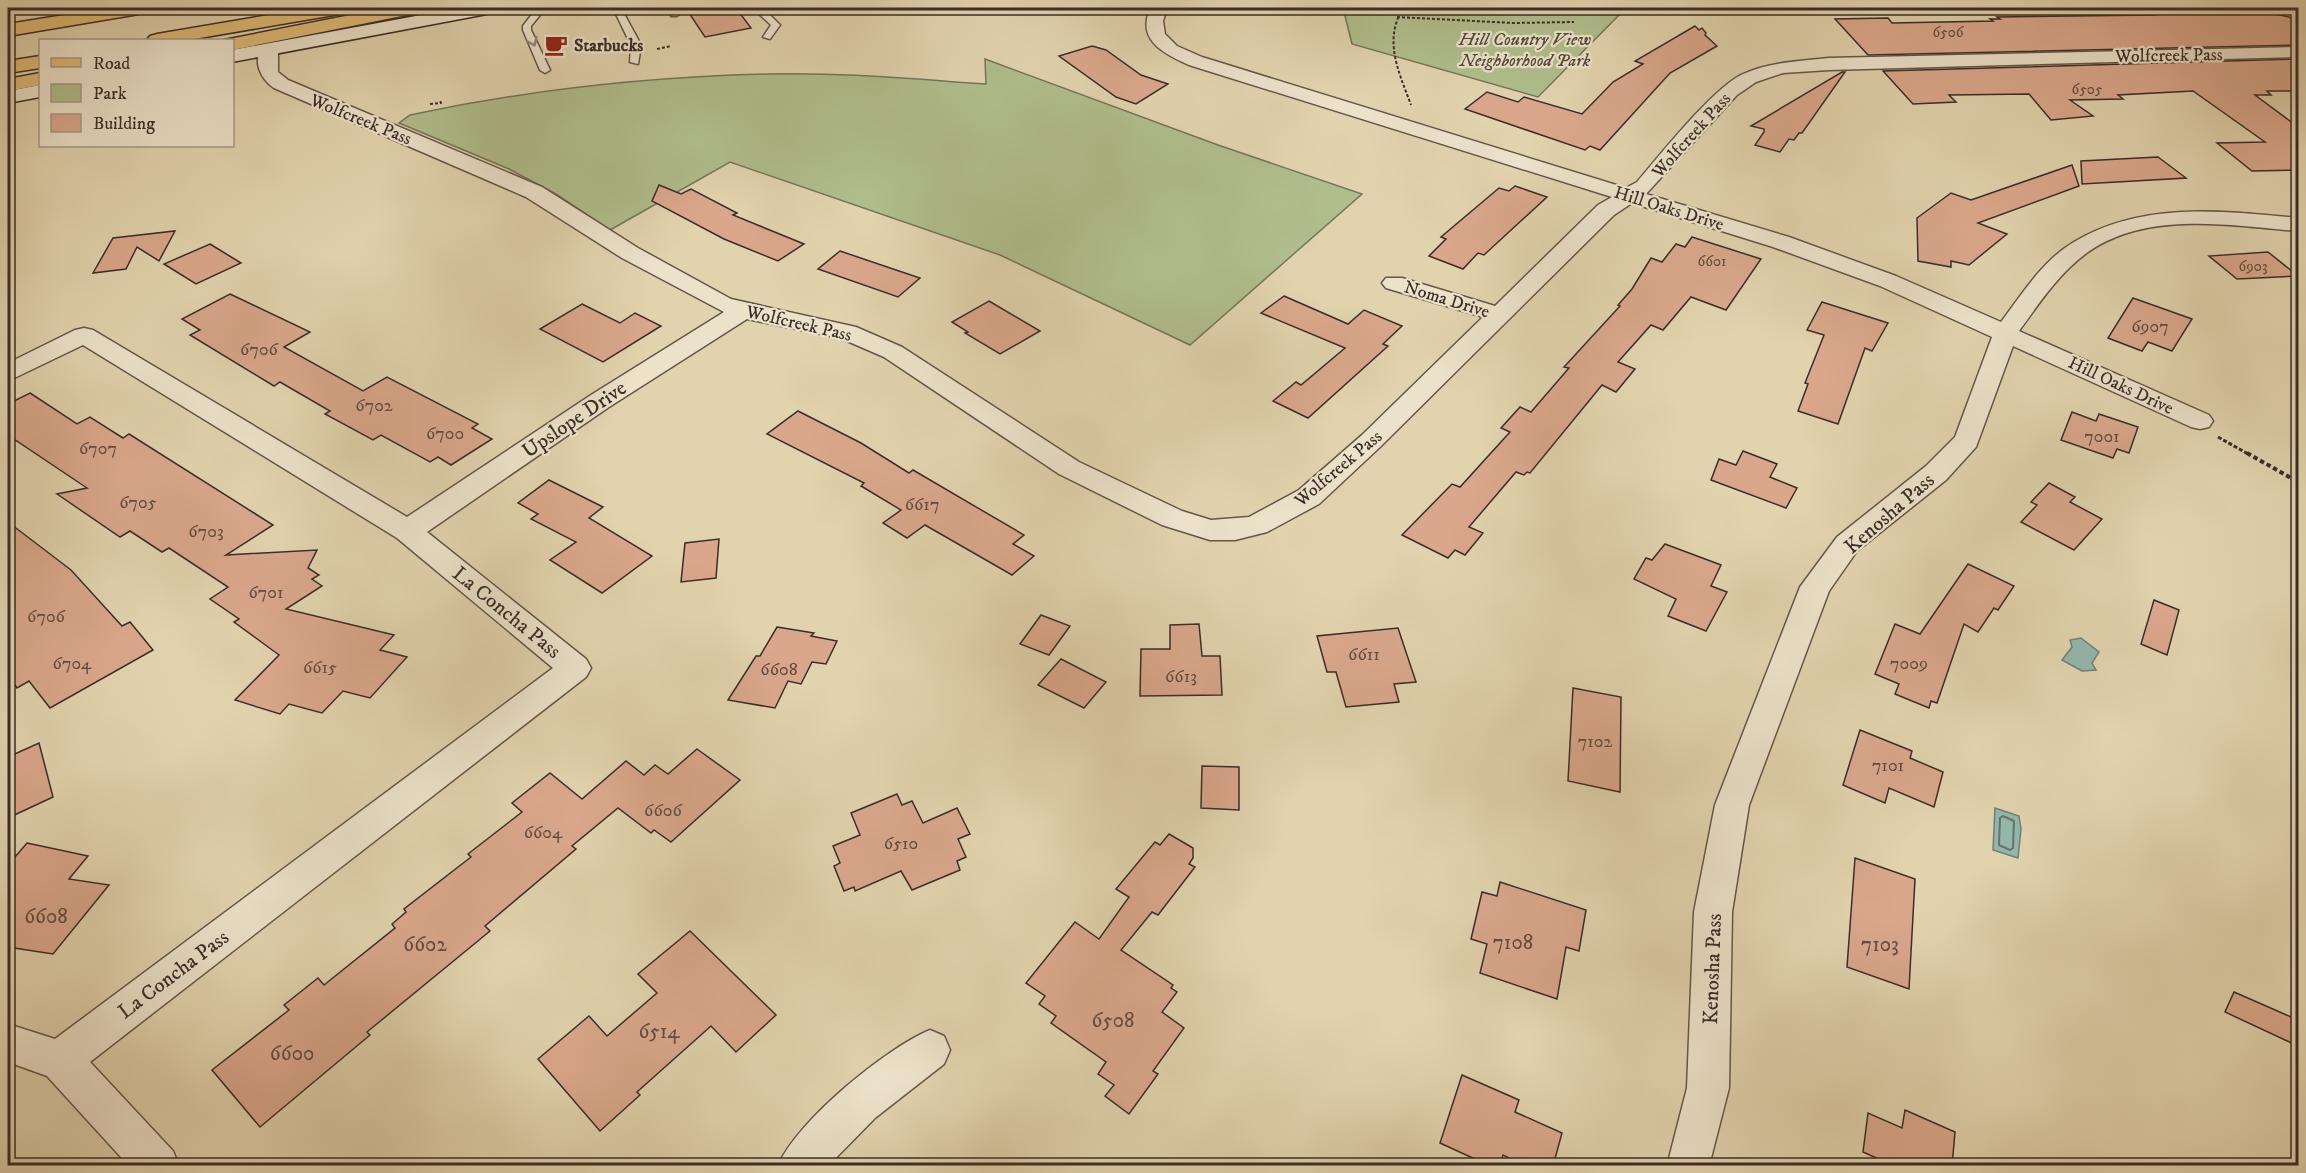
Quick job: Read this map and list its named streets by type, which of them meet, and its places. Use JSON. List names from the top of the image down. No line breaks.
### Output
{"streets":{"street":["Wolfcreek Pass","Hill Oaks Drive","Noma Drive","Upslope Drive","Kenosha Pass","La Concha Pass"]},"crossings":[["Wolfcreek Pass","Hill Oaks Drive"],["Wolfcreek Pass","Noma Drive"],["Wolfcreek Pass","Upslope Drive"],["Hill Oaks Drive","Kenosha Pass"],["Upslope Drive","La Concha Pass"]],"parks":["Hill Country View Neighborhood Park"],"places":{"cafe":["Starbucks"]},"house_numbers":["6506","6505","6601","6903","6907","6706","6702","6700","7001","6707","6705","6617","6703","6701","6706","6611","6704","7009","6615","6608","6613","7102","7101","6606","6604","6510","6608","7108","6602","7103","6508","6514","6600"],"legend":["Road","Park","Building"]}
